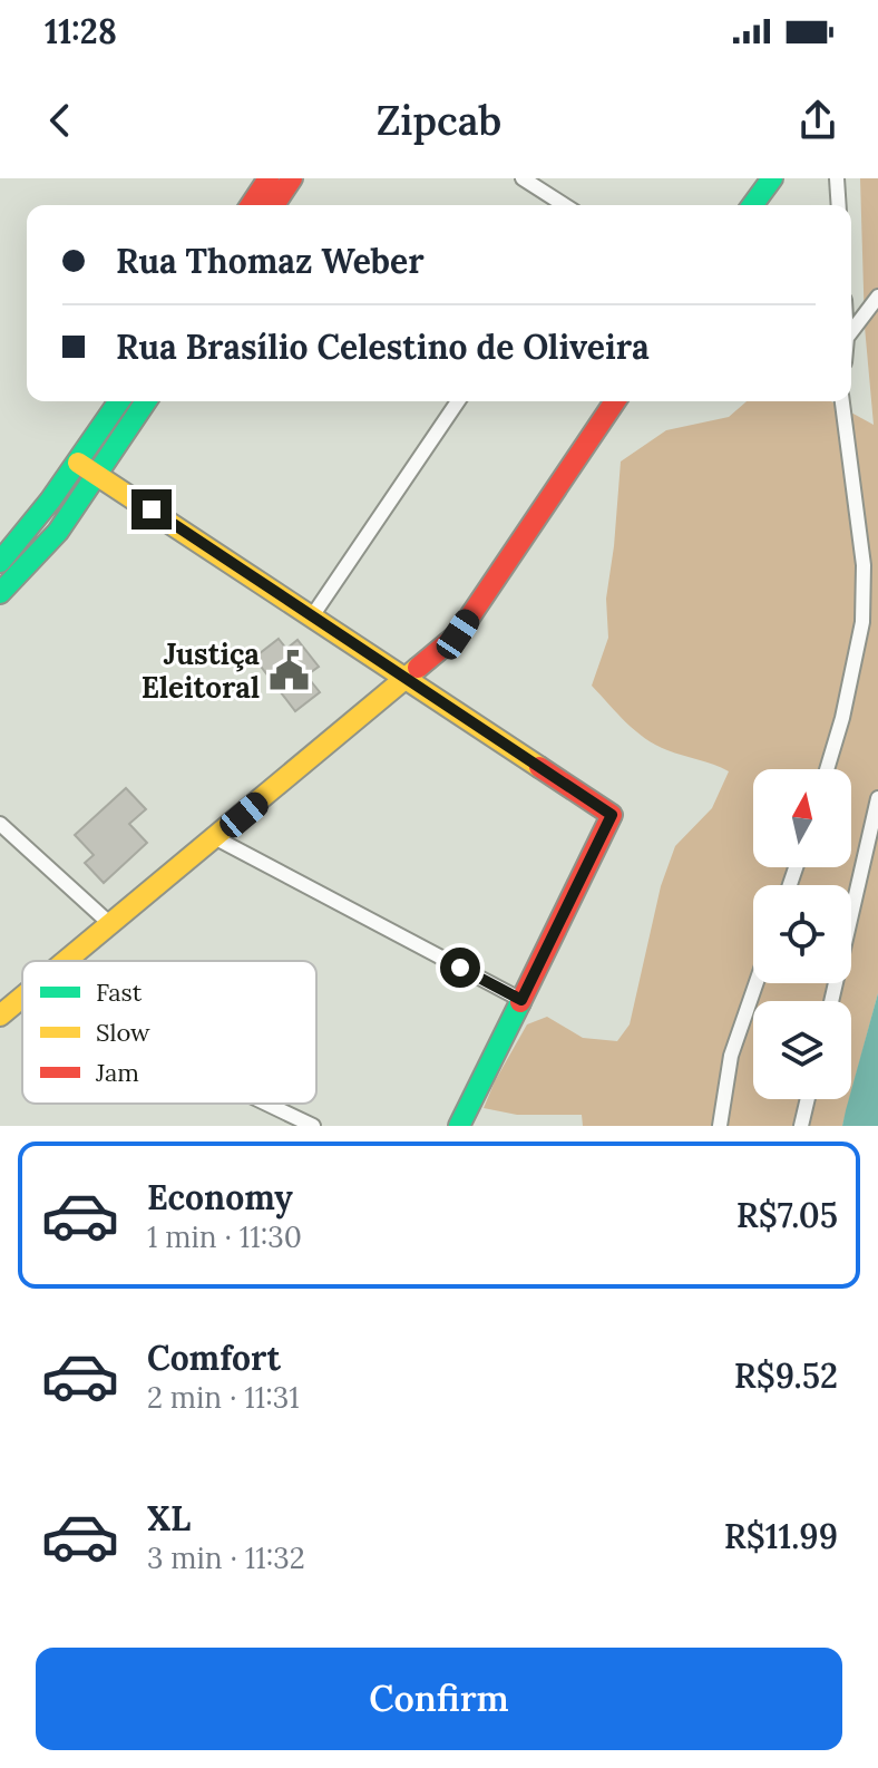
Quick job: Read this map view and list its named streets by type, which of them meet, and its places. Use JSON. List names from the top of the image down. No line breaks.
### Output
{"places":{"public building":["Justiça Eleitoral"]},"legend":["Fast","Slow","Jam"],"north":"top","page":{"status":"11:28","header":"Zipcab","banner":["Rua Thomaz Weber","Rua Brasílio Celestino de Oliveira"],"list":[{"name":"Economy","note":"1 min · 11:30","value":"R$7.05"},{"name":"Comfort","note":"2 min · 11:31","value":"R$9.52"},{"name":"XL","note":"3 min · 11:32","value":"R$11.99"}],"buttons":"Confirm"}}
